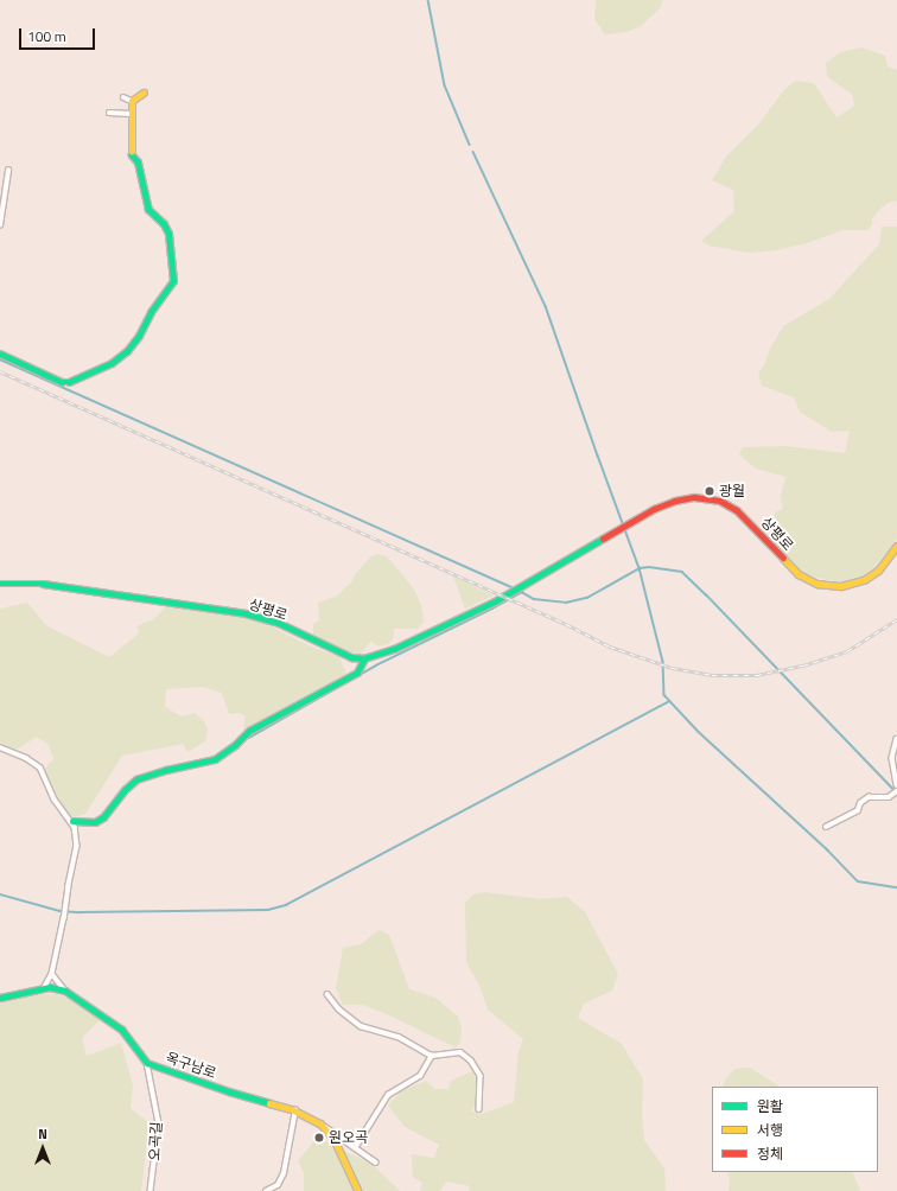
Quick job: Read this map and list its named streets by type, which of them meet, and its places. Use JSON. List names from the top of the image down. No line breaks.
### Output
{"streets":{"street":["상평로","옥구남로","오곡길"]},"crossings":[["옥구남로","오곡길"]],"places":["광월","원오곡"],"legend":["원활","서행","정체"],"scale_bar":"100 m","north":"top"}
